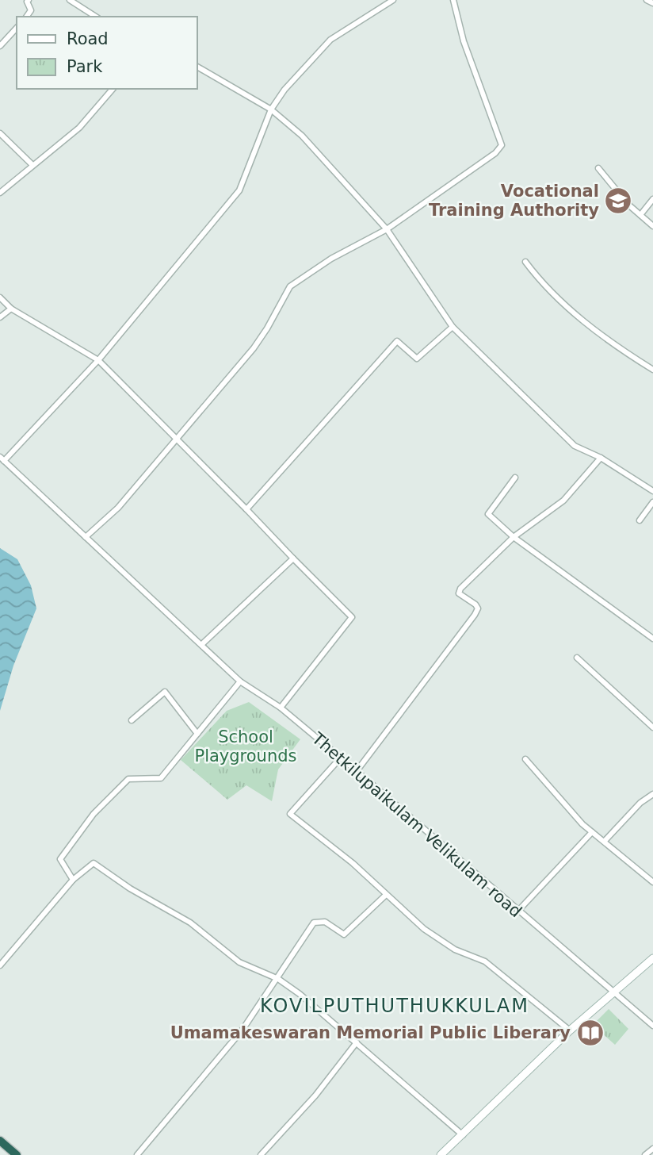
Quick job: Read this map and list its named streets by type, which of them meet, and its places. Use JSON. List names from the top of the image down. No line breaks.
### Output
{"streets":{"street":["Thetkilupaikulam Velikulam road"]},"districts":["KOVILPUTHUTHUKKULAM"],"parks":["School Playgrounds"],"places":{"school or university":["Vocational Training Authority"],"library":["Umamakeswaran Memorial Public Liberary"]},"legend":["Road","Park"]}
